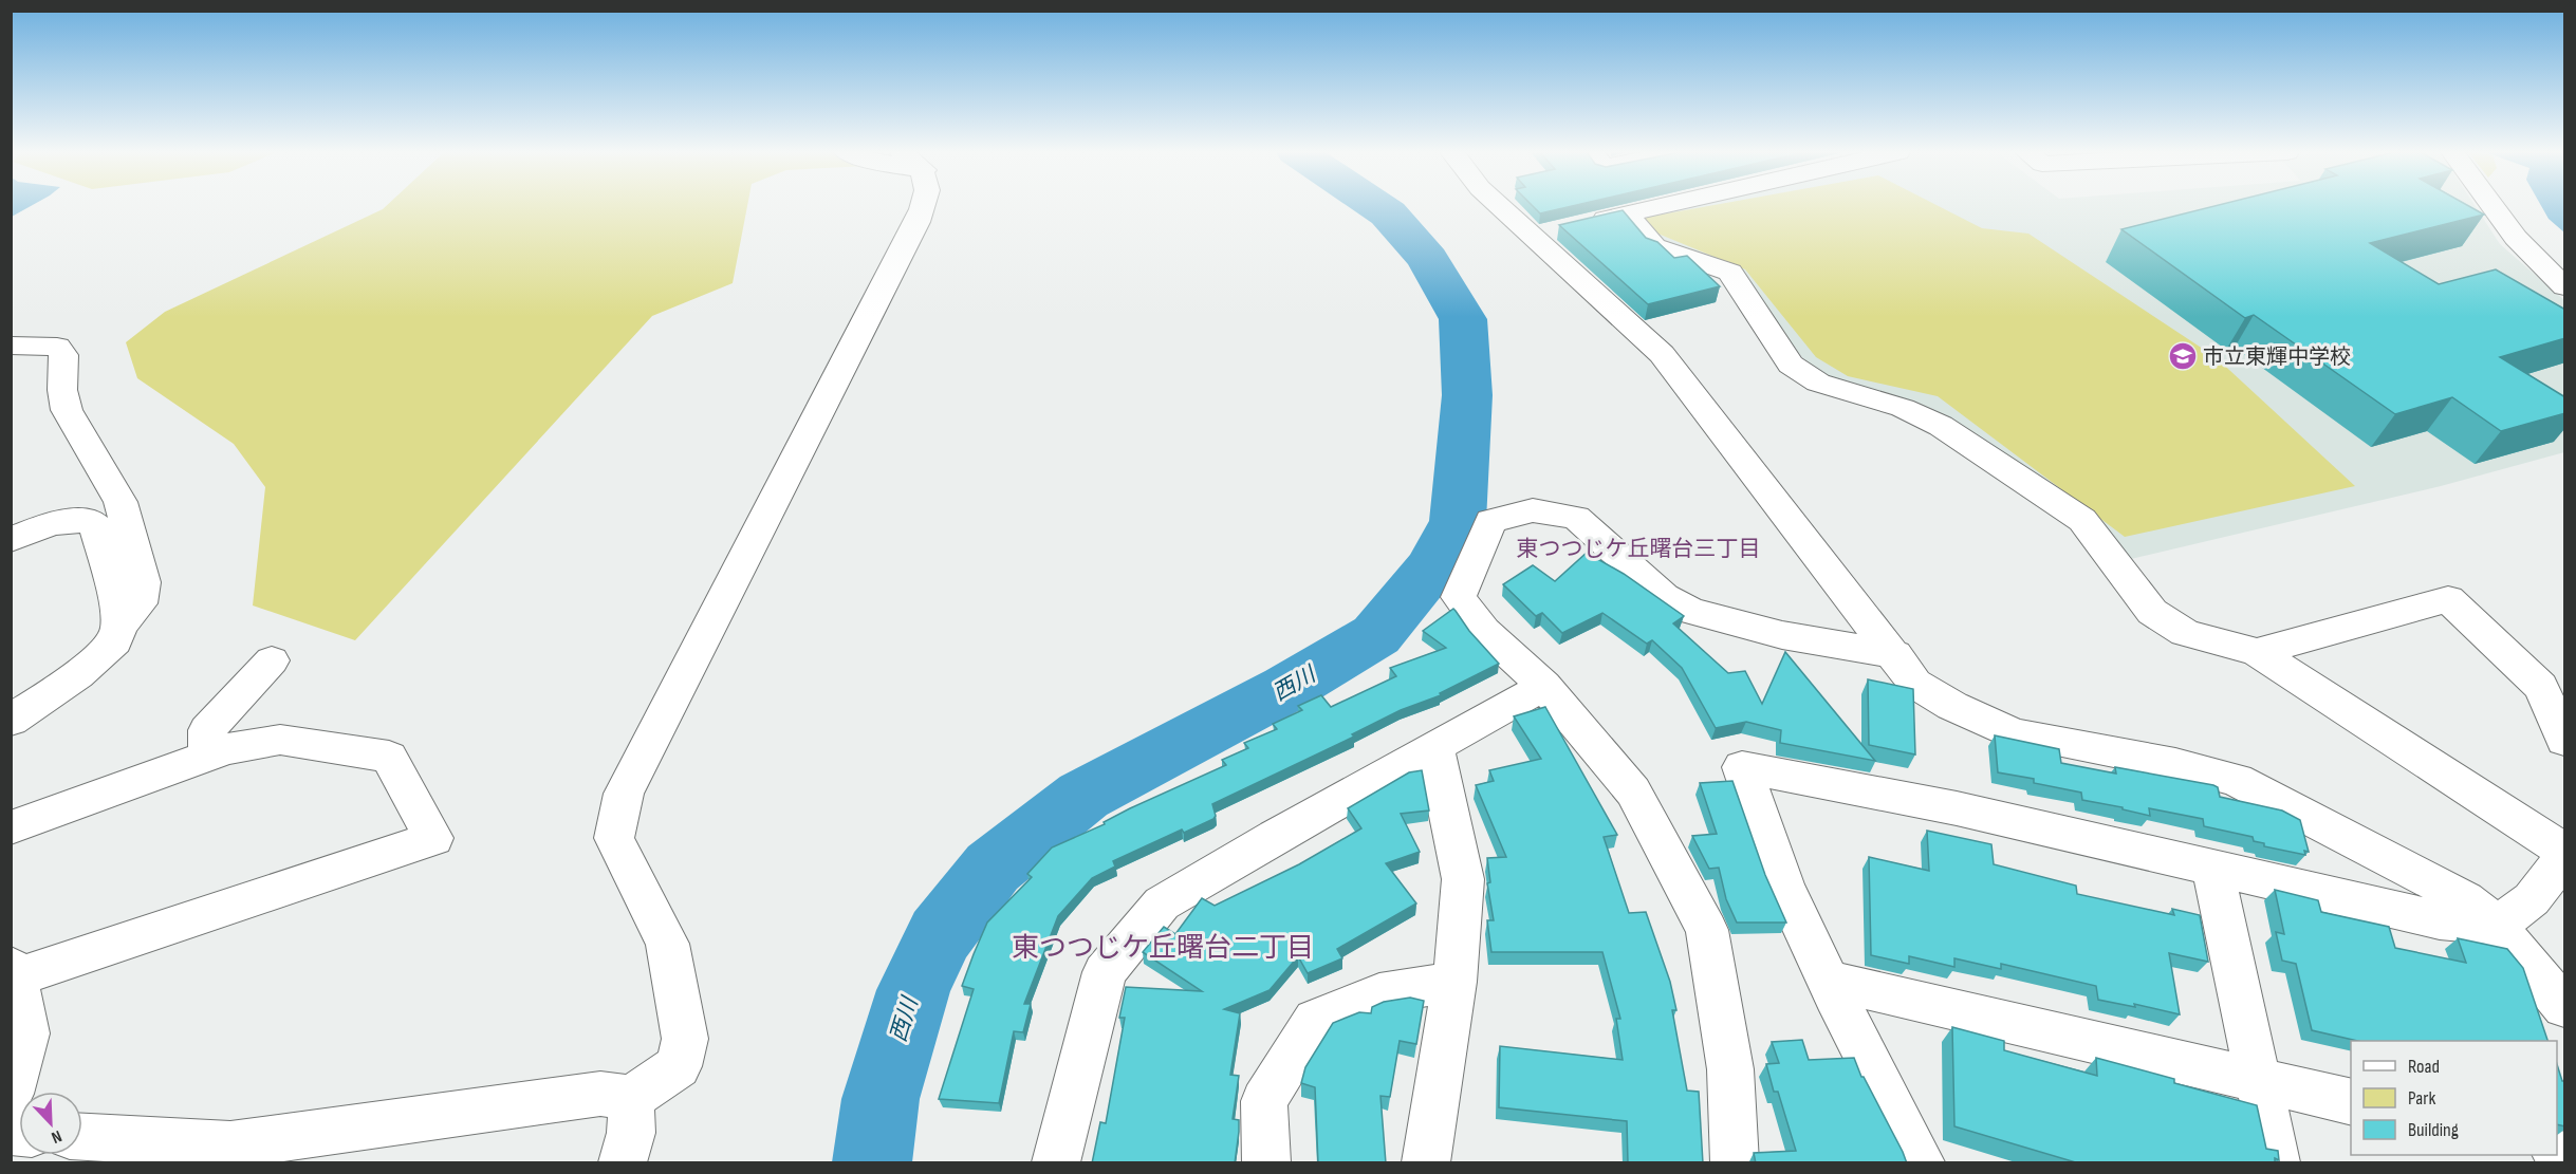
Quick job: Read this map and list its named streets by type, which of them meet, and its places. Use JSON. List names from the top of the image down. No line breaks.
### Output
{"districts":["東つつじケ丘曙台三丁目","東つつじケ丘曙台二丁目"],"water":["西川"],"places":{"school or university":["市立東輝中学校"]},"legend":["Road","Park","Building"],"north":"bottom right"}
